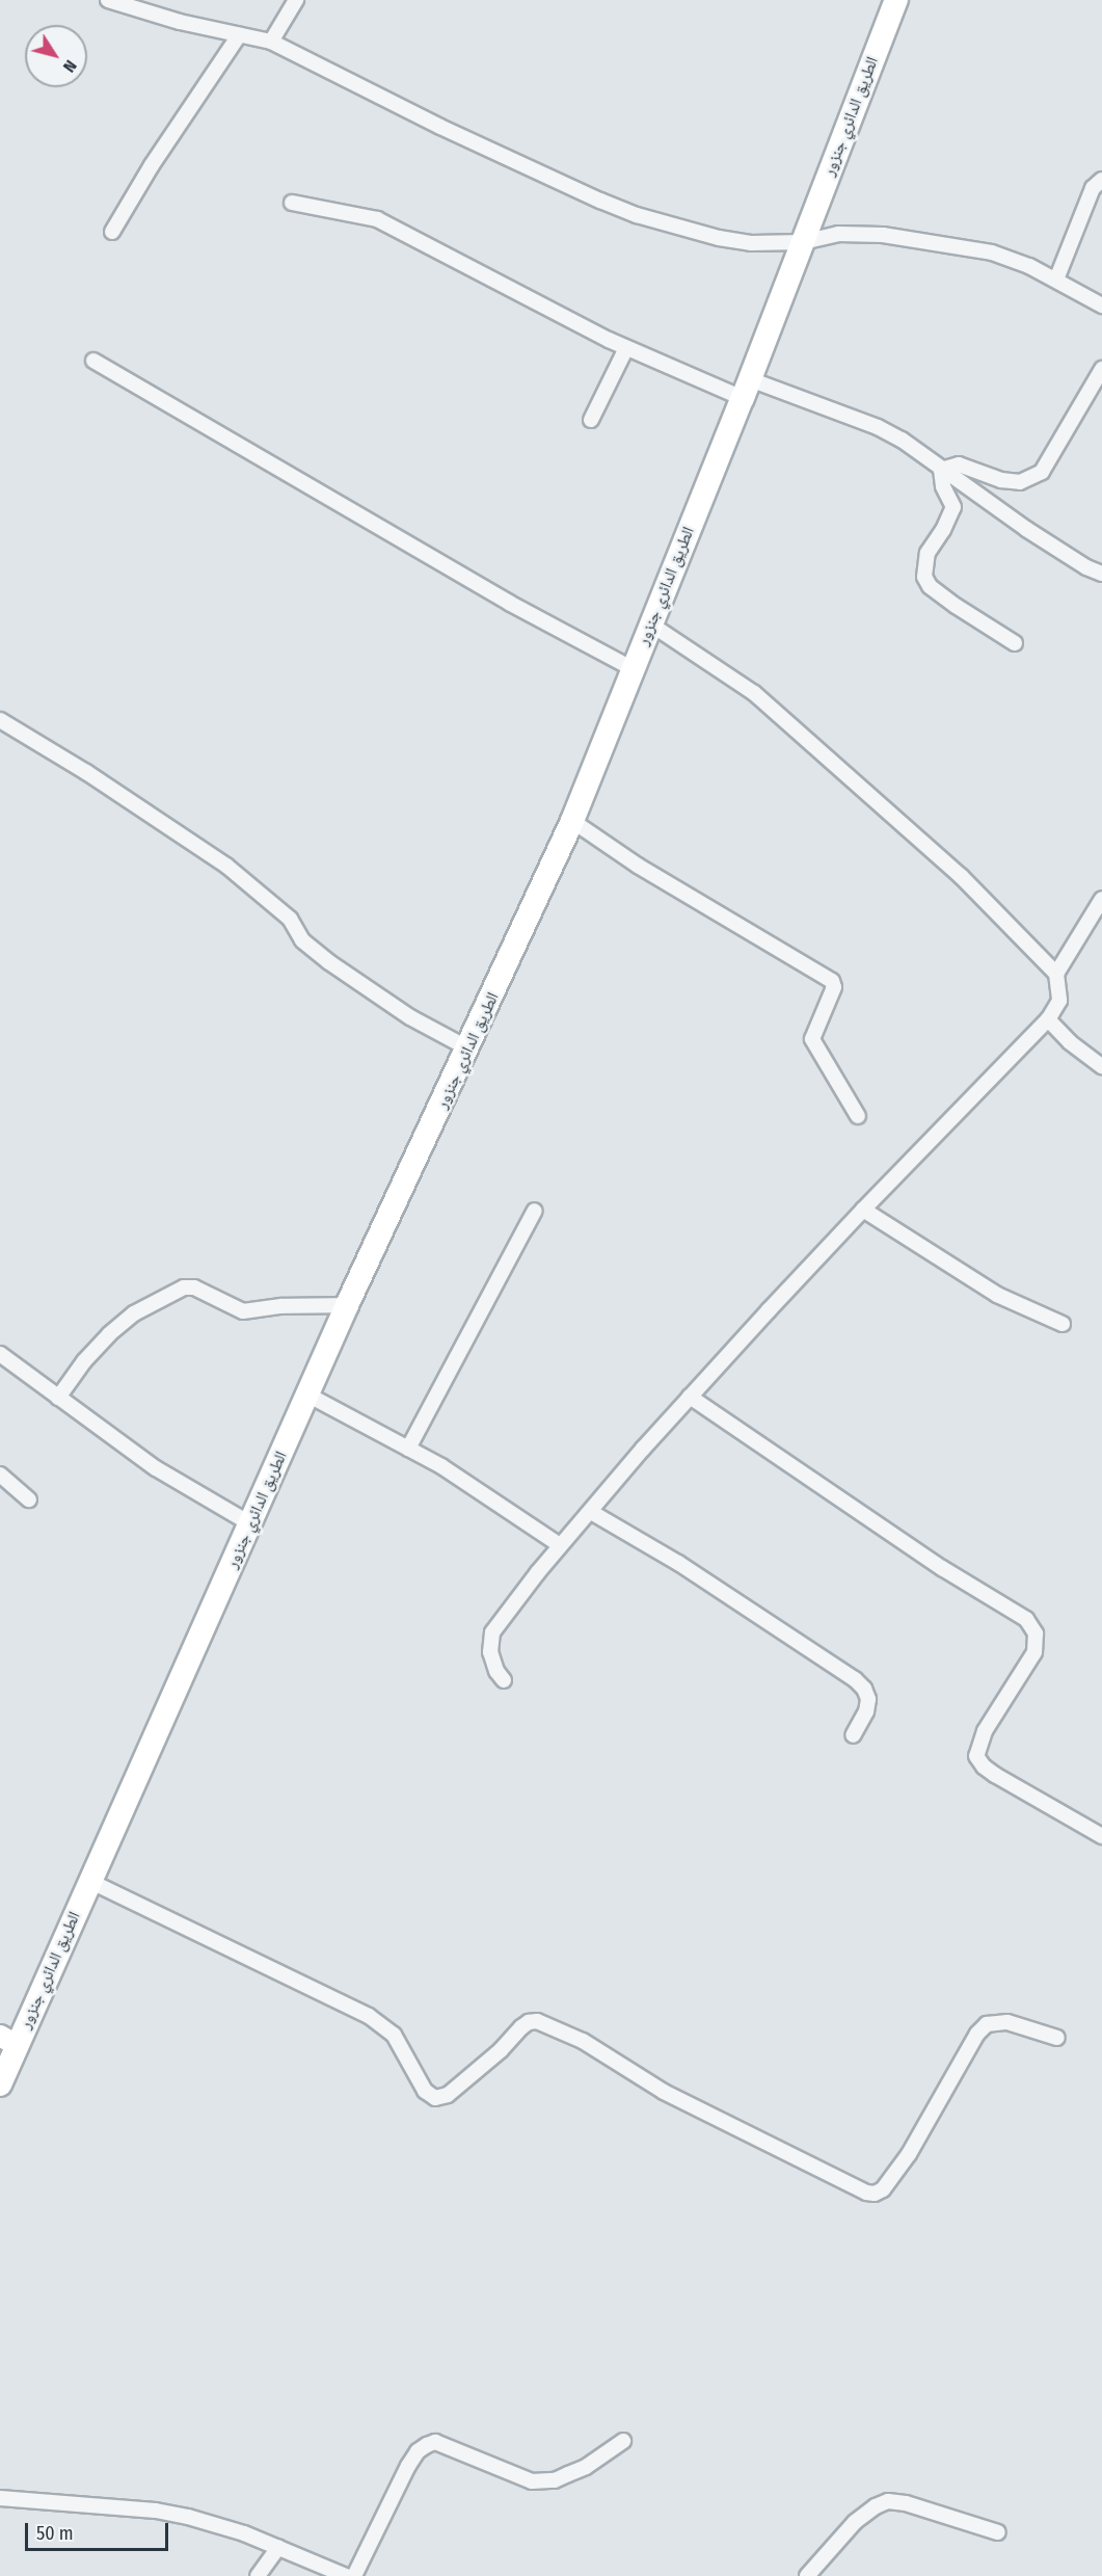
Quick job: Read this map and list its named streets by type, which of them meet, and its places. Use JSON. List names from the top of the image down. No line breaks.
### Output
{"streets":{"main road":["الطريق الدائري جنزور"]},"scale_bar":"50 m","north":"bottom right"}
